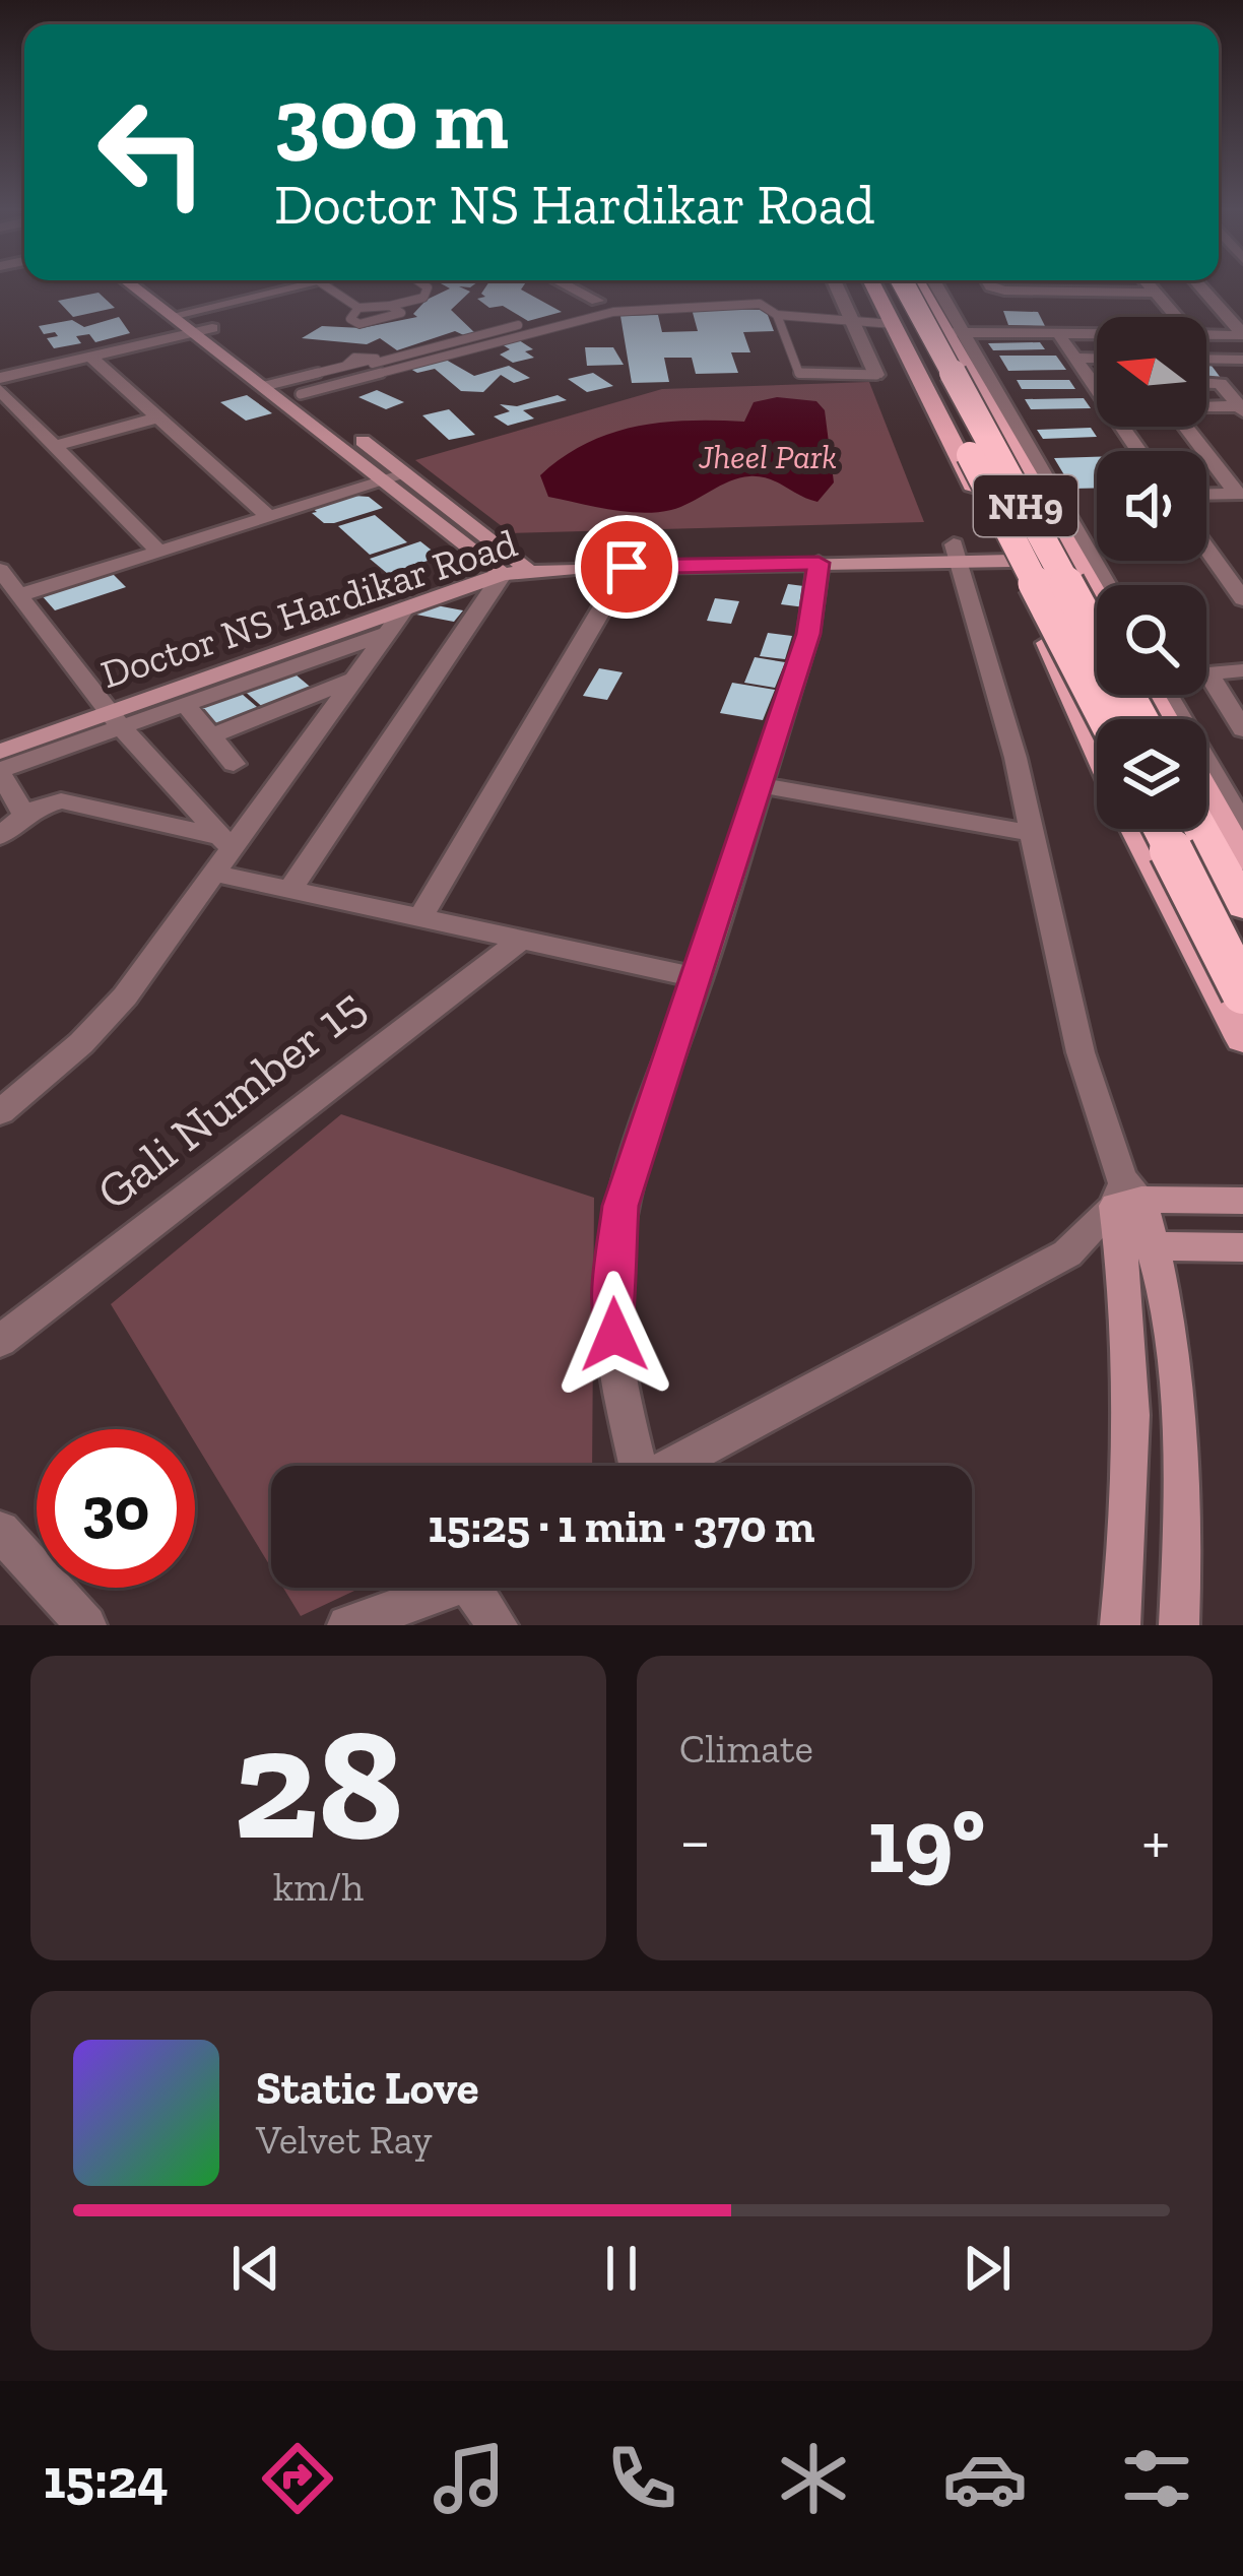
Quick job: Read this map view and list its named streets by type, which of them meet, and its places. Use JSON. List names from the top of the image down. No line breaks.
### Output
{"streets":{"highway":["NH9"],"street":["Doctor NS Hardikar Road","Gali Number 15"]},"parks":["Jheel Park"],"north":"left","page":{"turn":["300 m","Doctor NS Hardikar Road"],"limit":"30","trip":"15:25 · 1 min · 370 m","tile":[["28","km/h"],"Climate"],"heat":["−","19°","+"],"song":["Static Love","Velvet Ray"],"tabs":"15:24"}}
